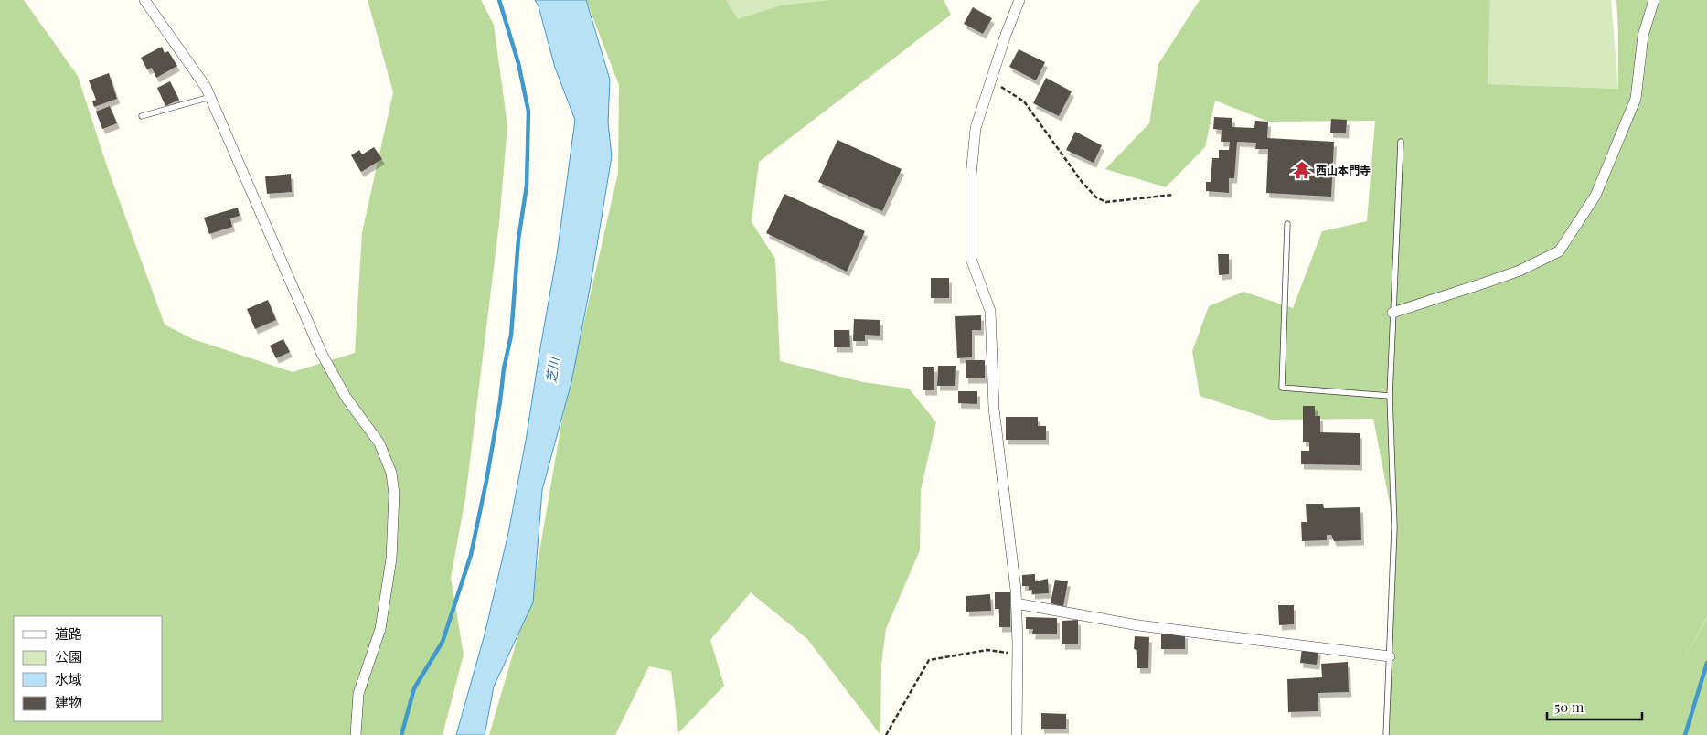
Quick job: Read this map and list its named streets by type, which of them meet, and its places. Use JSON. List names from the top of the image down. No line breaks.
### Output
{"water":["芝川"],"places":{"temple":["西山本門寺"]},"legend":["道路","公園","水域","建物"],"scale_bar":"50 m"}
